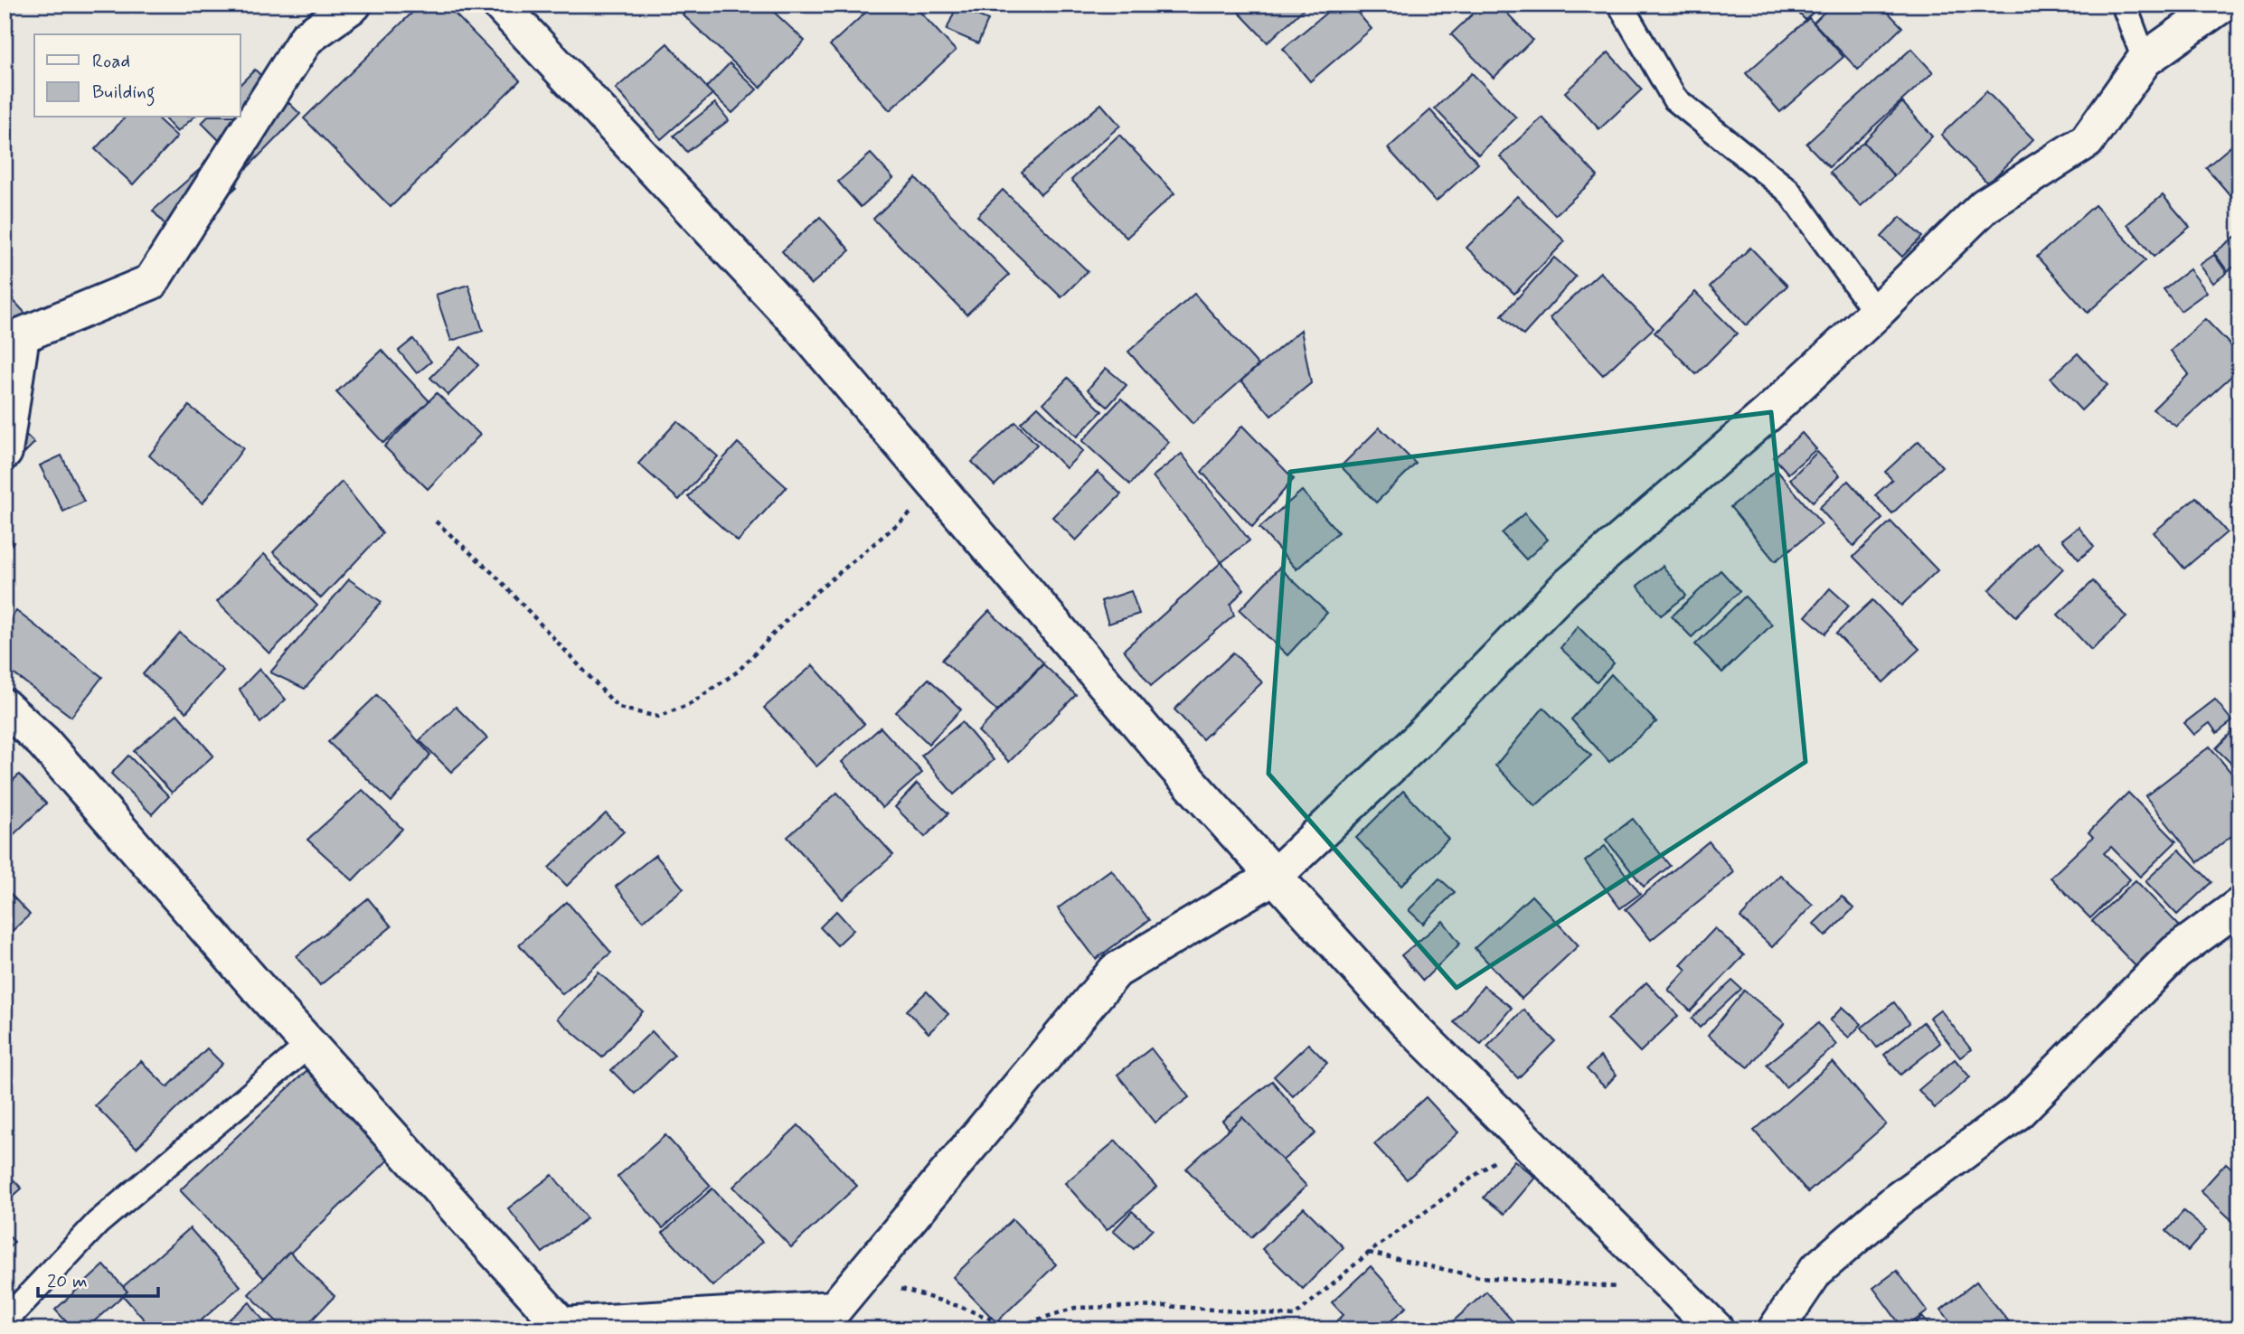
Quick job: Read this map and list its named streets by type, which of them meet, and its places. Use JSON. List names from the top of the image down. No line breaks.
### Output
{"legend":["Road","Building"],"scale_bar":"20 m"}
